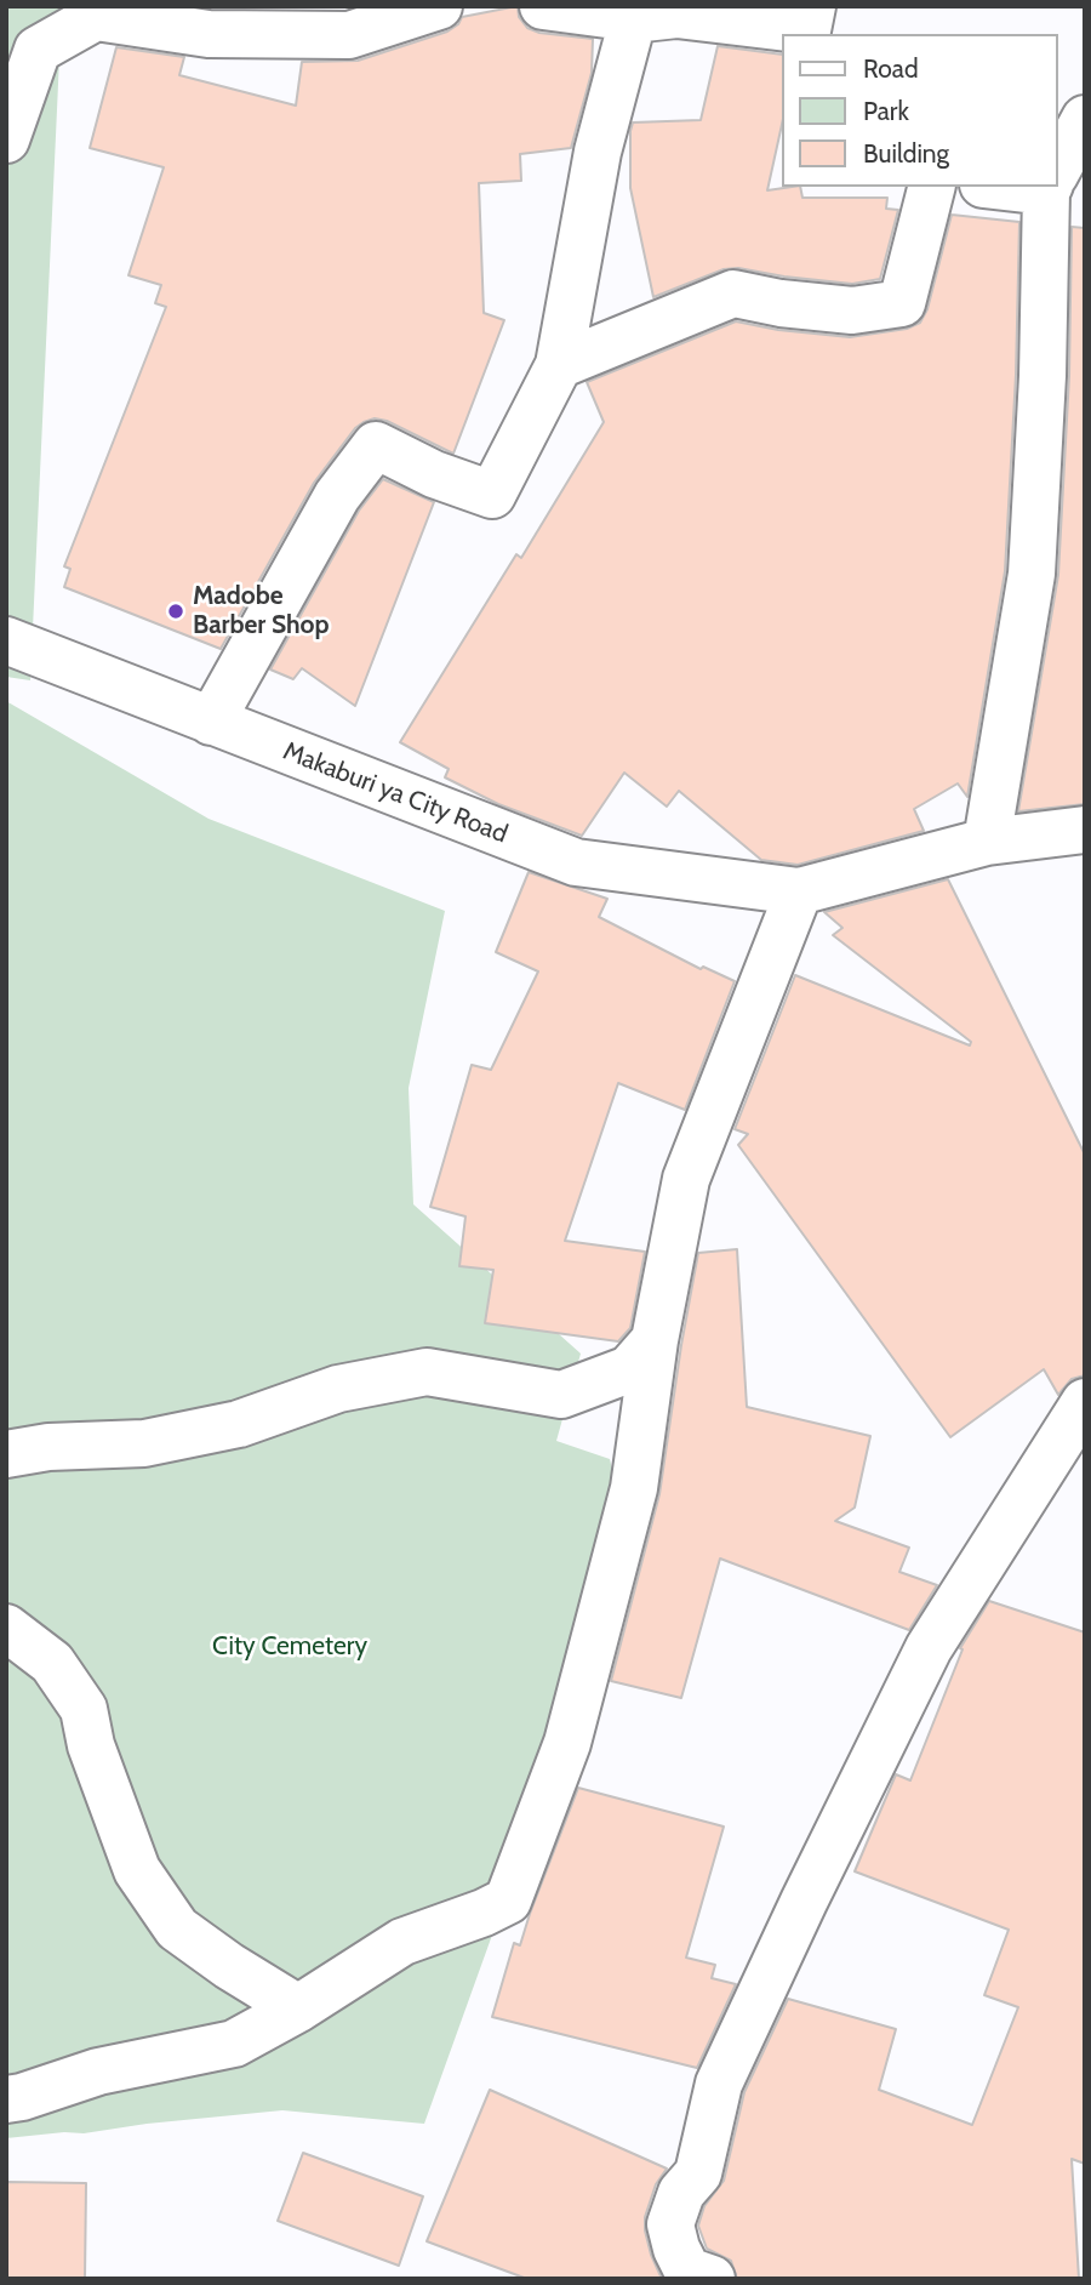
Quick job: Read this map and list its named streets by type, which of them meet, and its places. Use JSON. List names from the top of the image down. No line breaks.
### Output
{"streets":{"street":["Makaburi ya City Road"]},"parks":["City Cemetery"],"places":["Madobe Barber Shop"],"legend":["Road","Park","Building"]}
